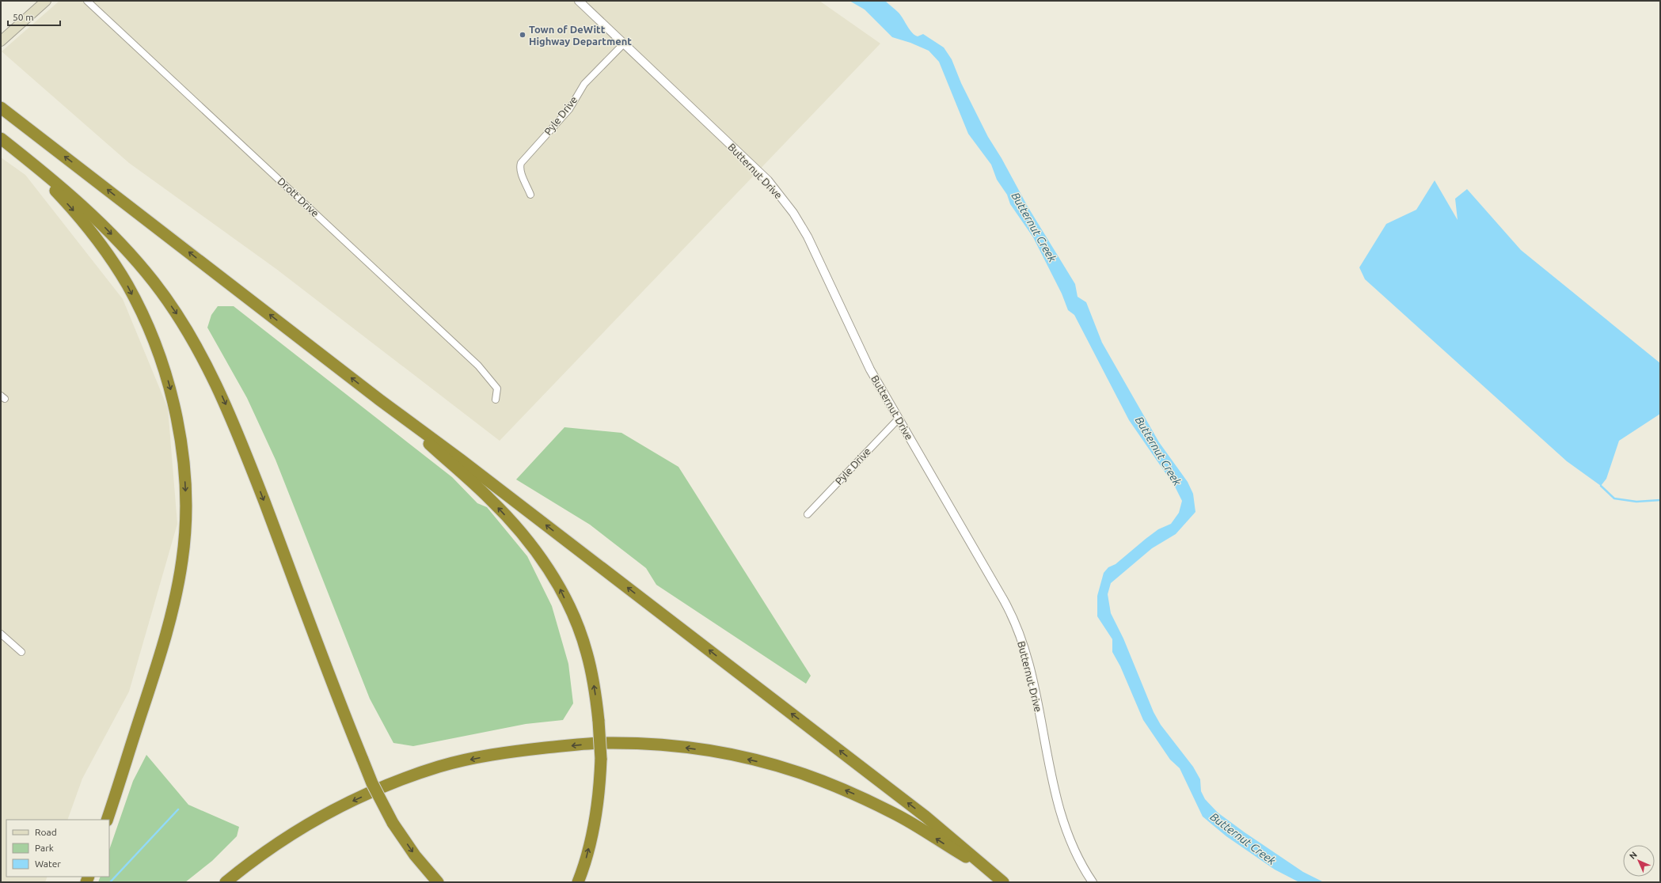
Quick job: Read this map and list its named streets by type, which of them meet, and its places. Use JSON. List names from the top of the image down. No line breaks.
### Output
{"streets":{"street":["Pyle Drive","Butternut Drive","Drott Drive"]},"crossings":[["Pyle Drive","Butternut Drive"]],"water":["Butternut Creek"],"places":["Town of DeWitt Highway Department"],"legend":["Road","Park","Water"],"scale_bar":"50 m","north":"top left"}
